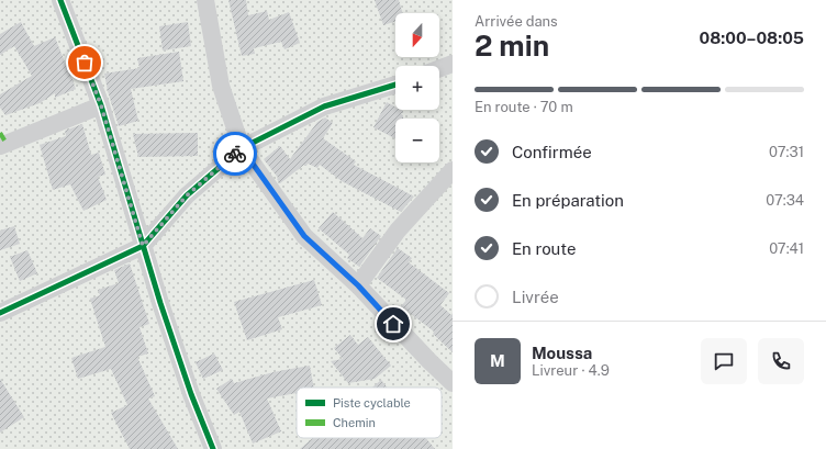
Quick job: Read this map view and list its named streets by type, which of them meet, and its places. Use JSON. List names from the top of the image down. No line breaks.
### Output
{"legend":["Piste cyclable","Chemin"],"north":"bottom","page":{"heading":["2 min","Arrivée dans","08:00–08:05"],"panel":["Moussa","Livreur · 4.9"],"map_buttons":["+","−"],"bar":"En route · 70 m","list":[["Confirmée","07:31"],["En préparation","07:34"],["En route","07:41"],"Livrée"],"round":"M"}}
